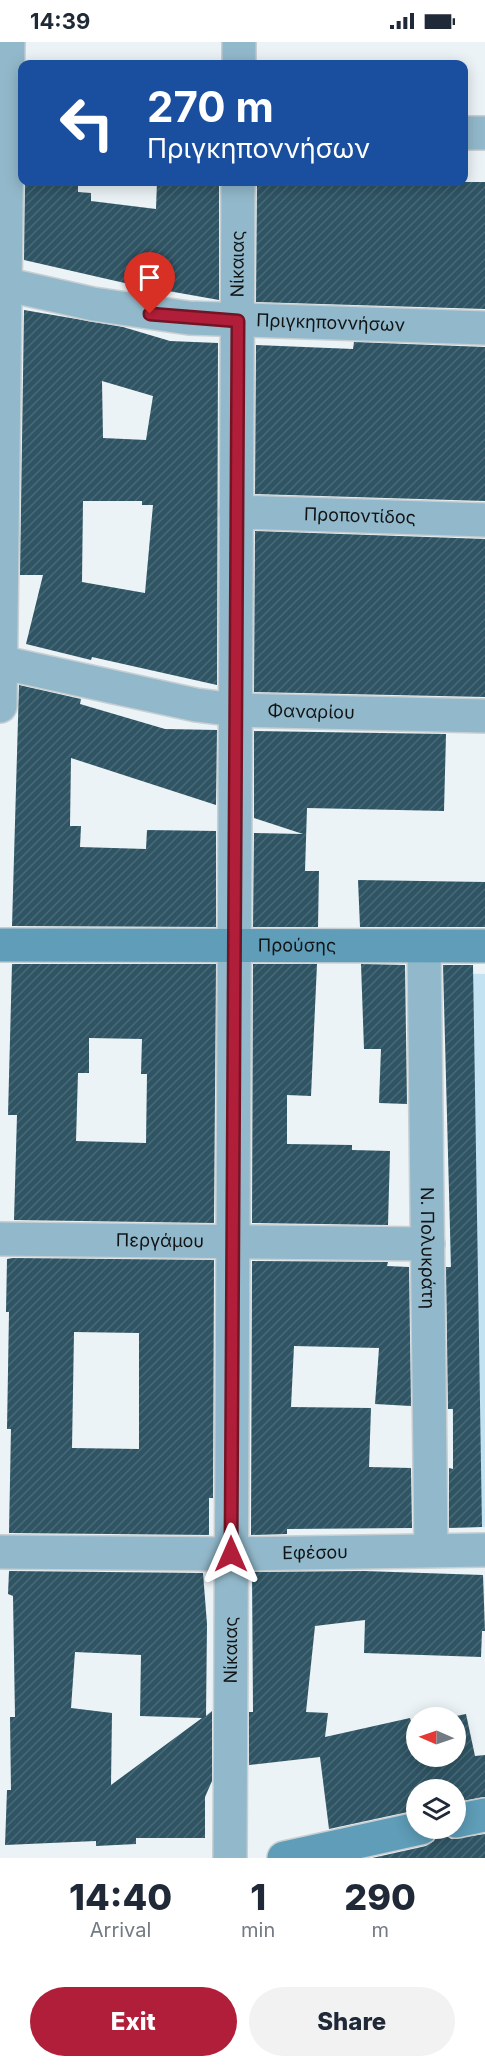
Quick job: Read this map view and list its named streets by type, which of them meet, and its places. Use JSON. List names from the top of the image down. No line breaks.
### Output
{"streets":{"street":["Νίκαιας","Πριγκηποννήσων","Προποντίδος","Φαναρίου","Προύσης","Περγάμου","Ν. Πολυκράτη","Εφέσου"]},"crossings":[["Νίκαιας","Πριγκηποννήσων"],["Νίκαιας","Προποντίδος"],["Νίκαιας","Φαναρίου"],["Νίκαιας","Προύσης"],["Νίκαιας","Περγάμου"],["Νίκαιας","Εφέσου"],["Προύσης","Ν. Πολυκράτη"],["Περγάμου","Ν. Πολυκράτη"],["Ν. Πολυκράτη","Εφέσου"]],"north":"left","page":{"status":"14:39","turn":["270 m","Πριγκηποννήσων"],"eta":["14:40","Arrival","1","min","290","m"],"buttons":["Exit","Share"]}}
